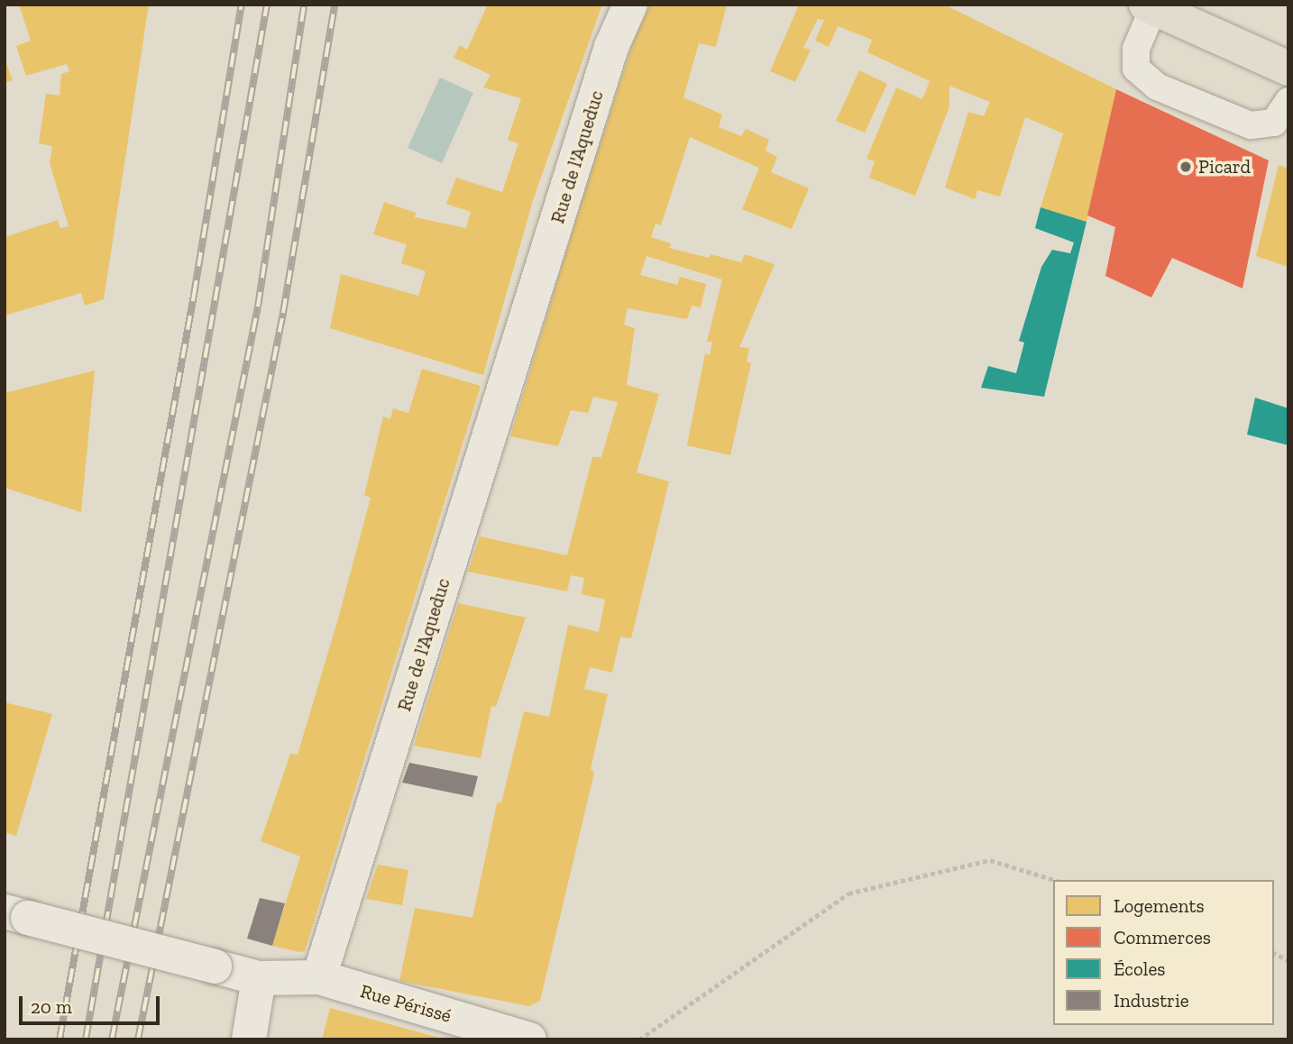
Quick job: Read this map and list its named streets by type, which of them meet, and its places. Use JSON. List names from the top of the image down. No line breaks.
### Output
{"streets":{"street":["Rue de l'Aqueduc","Rue Périssé"]},"crossings":[["Rue de l'Aqueduc","Rue Périssé"]],"places":["Picard"],"legend":["Logements","Commerces","Écoles","Industrie"],"scale_bar":"20 m"}
